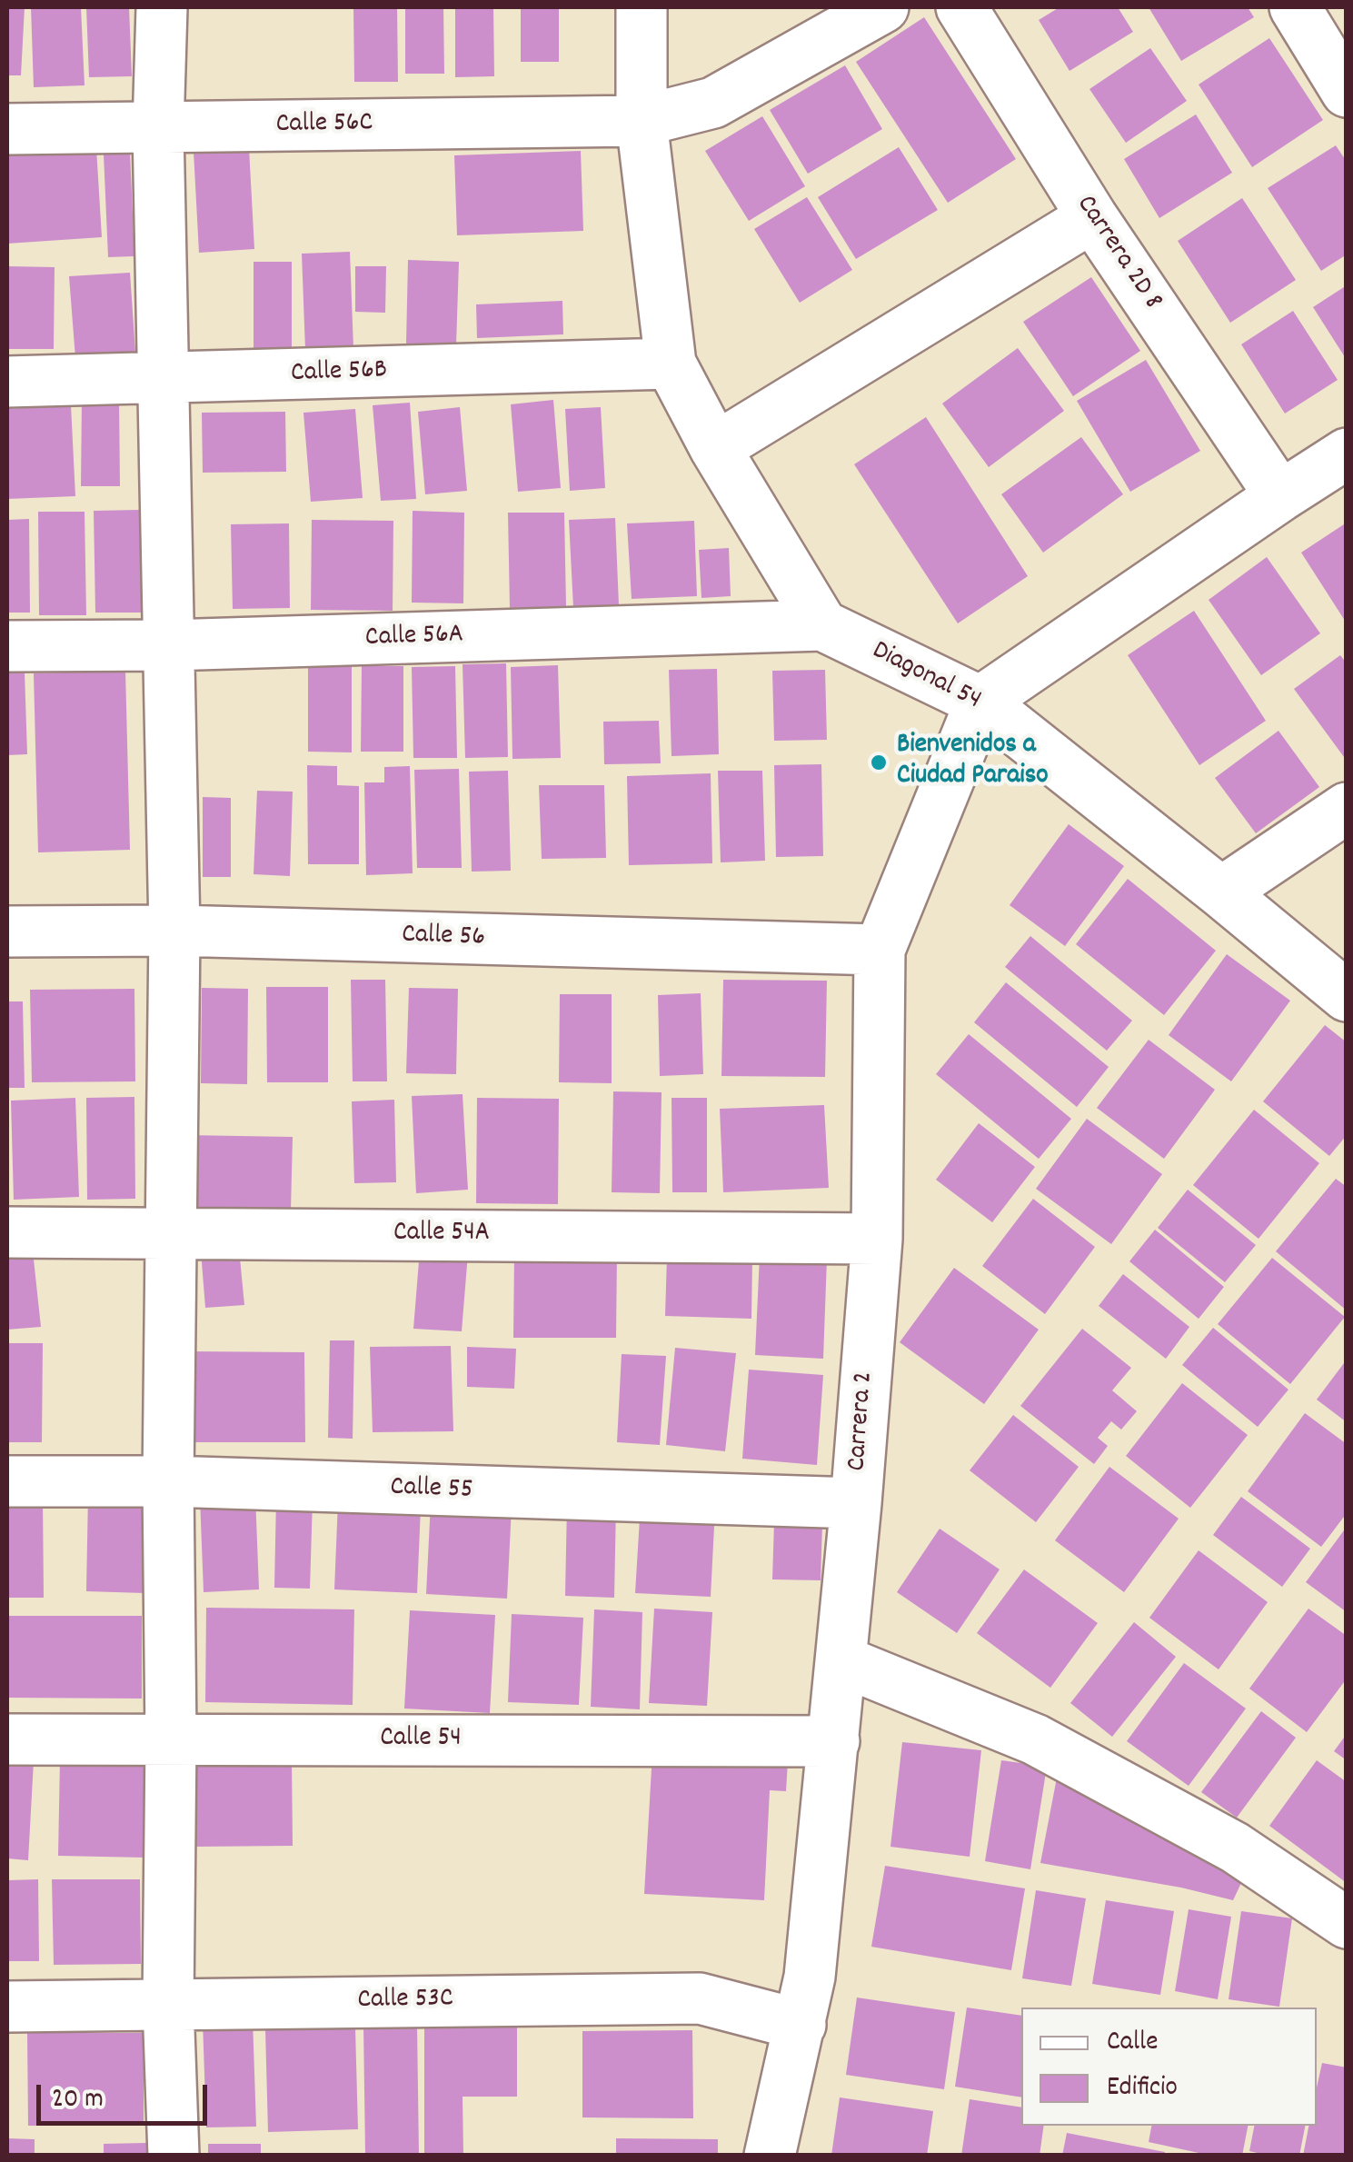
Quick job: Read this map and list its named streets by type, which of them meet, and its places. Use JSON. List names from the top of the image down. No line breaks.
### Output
{"streets":{"street":["Calle 56C","Carrera 2D 8","Calle 56B","Calle 56A","Diagonal 54","Calle 56","Calle 54A","Carrera 2","Calle 55","Calle 54","Calle 53C"]},"crossings":[["Calle 56A","Diagonal 54"],["Diagonal 54","Carrera 2"],["Calle 56","Carrera 2"],["Calle 54A","Carrera 2"],["Carrera 2","Calle 55"],["Carrera 2","Calle 54"],["Carrera 2","Calle 53C"]],"places":["Bienvenidos a Ciudad Paraiso"],"legend":["Calle","Edificio"],"scale_bar":"20 m"}
